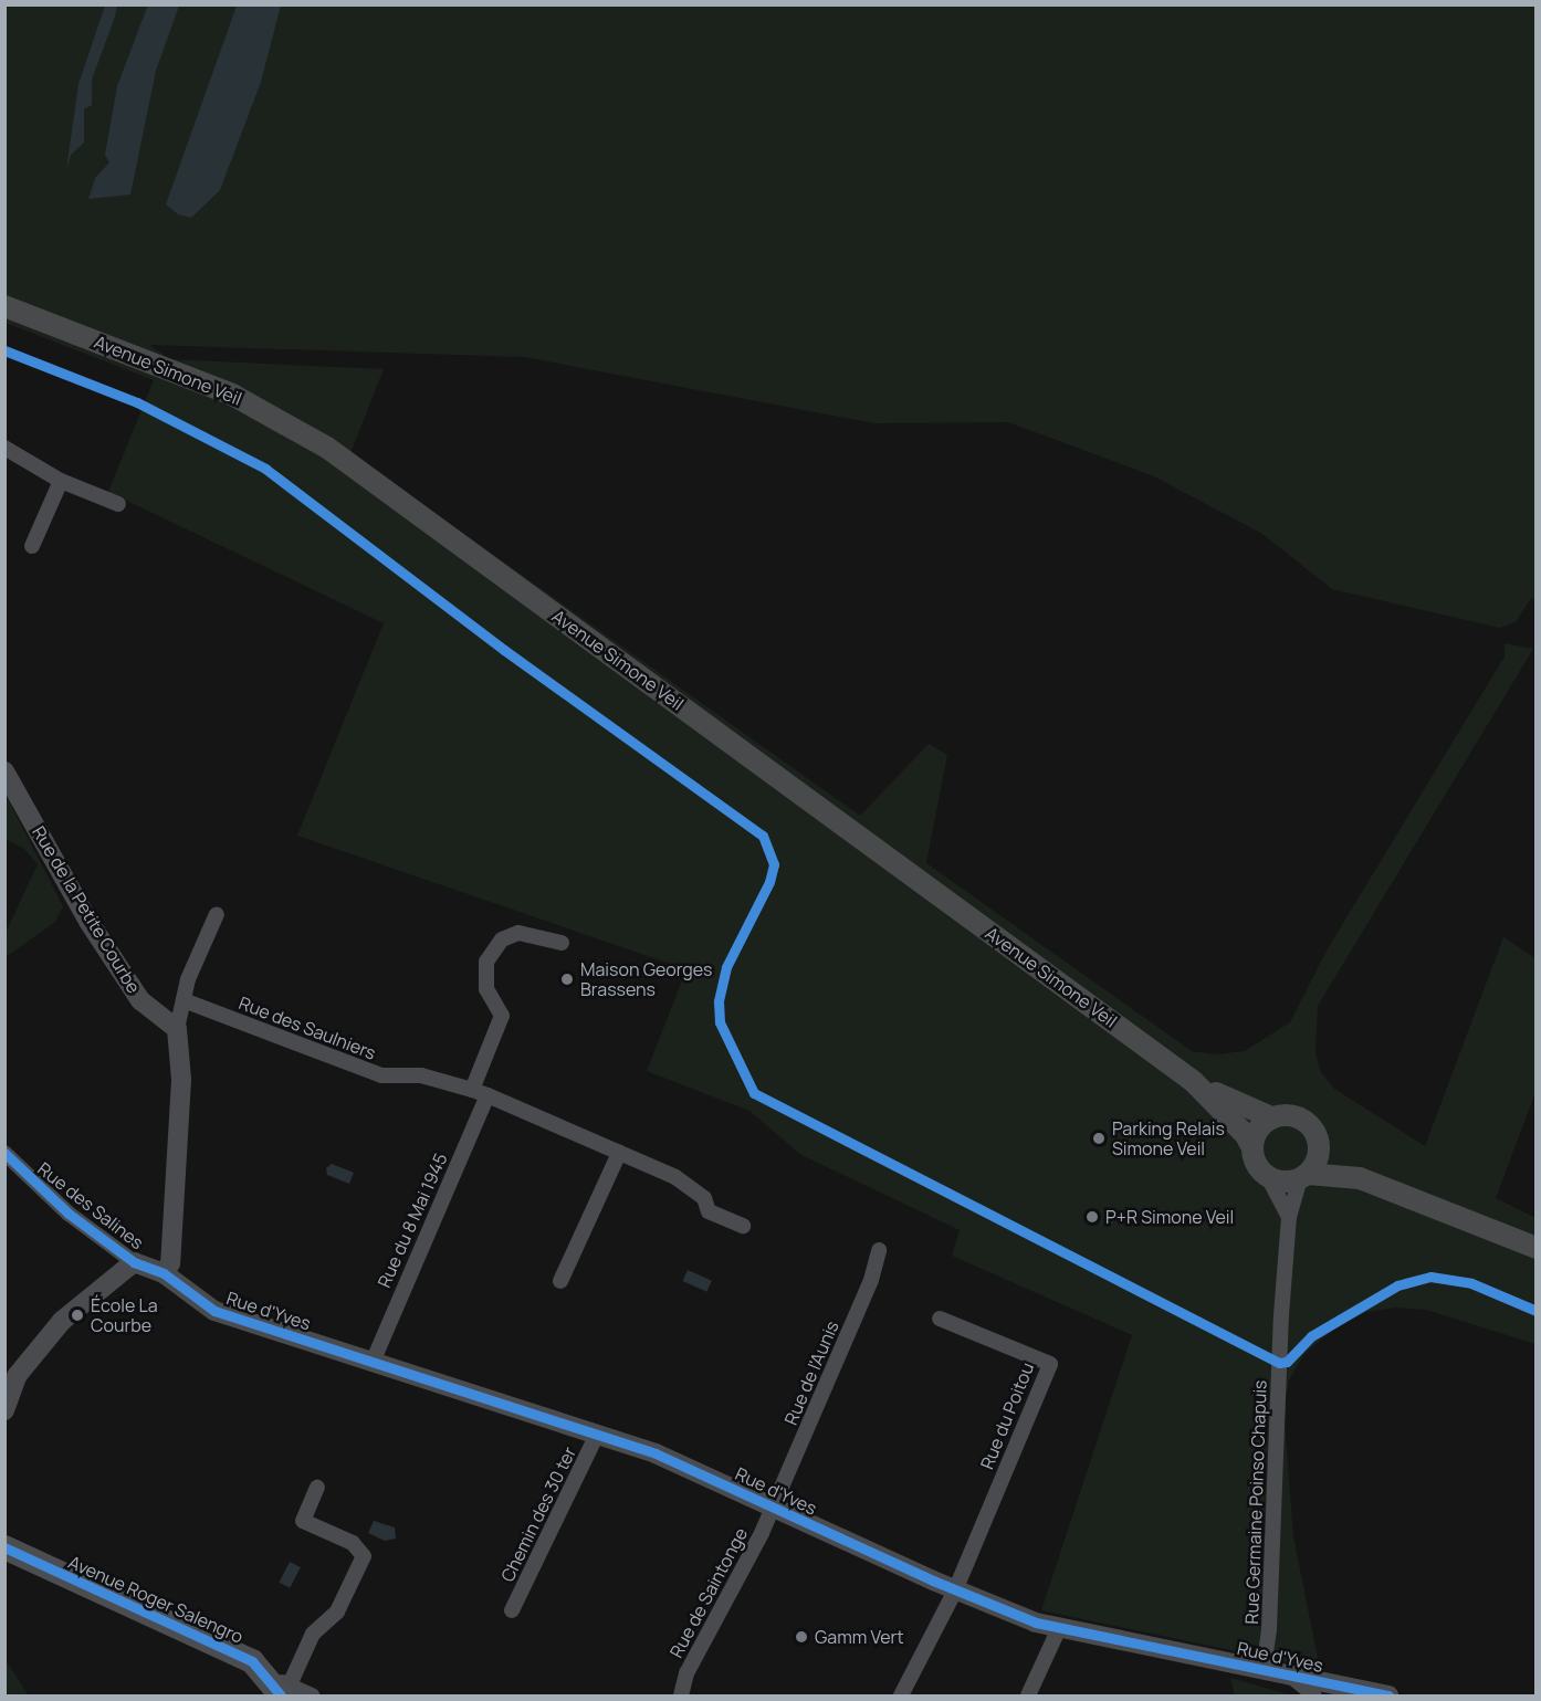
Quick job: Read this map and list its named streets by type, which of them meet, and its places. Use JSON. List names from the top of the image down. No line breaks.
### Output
{"streets":{"main road":["Avenue Simone Veil","Avenue Roger Salengro"],"street":["Rue de la Petite Courbe","Rue des Saulniers","Rue des Salines","Rue du 8 Mai 1945","Rue d'Yves","Rue de l'Aunis","Rue du Poitou","Rue Germaine Poinso Chapuis","Chemin des 30 ter","Rue de Saintonge"]},"crossings":[["Rue des Salines","Rue d'Yves"],["Rue du 8 Mai 1945","Rue d'Yves"],["Rue d'Yves","Rue de l'Aunis"],["Rue d'Yves","Rue du Poitou"],["Rue d'Yves","Rue Germaine Poinso Chapuis"],["Rue d'Yves","Chemin des 30 ter"],["Rue d'Yves","Rue de Saintonge"],["Rue de l'Aunis","Rue de Saintonge"]],"places":["Maison Georges Brassens","Parking Relais Simone Veil","P+R Simone Veil","École La Courbe","Gamm Vert"]}
